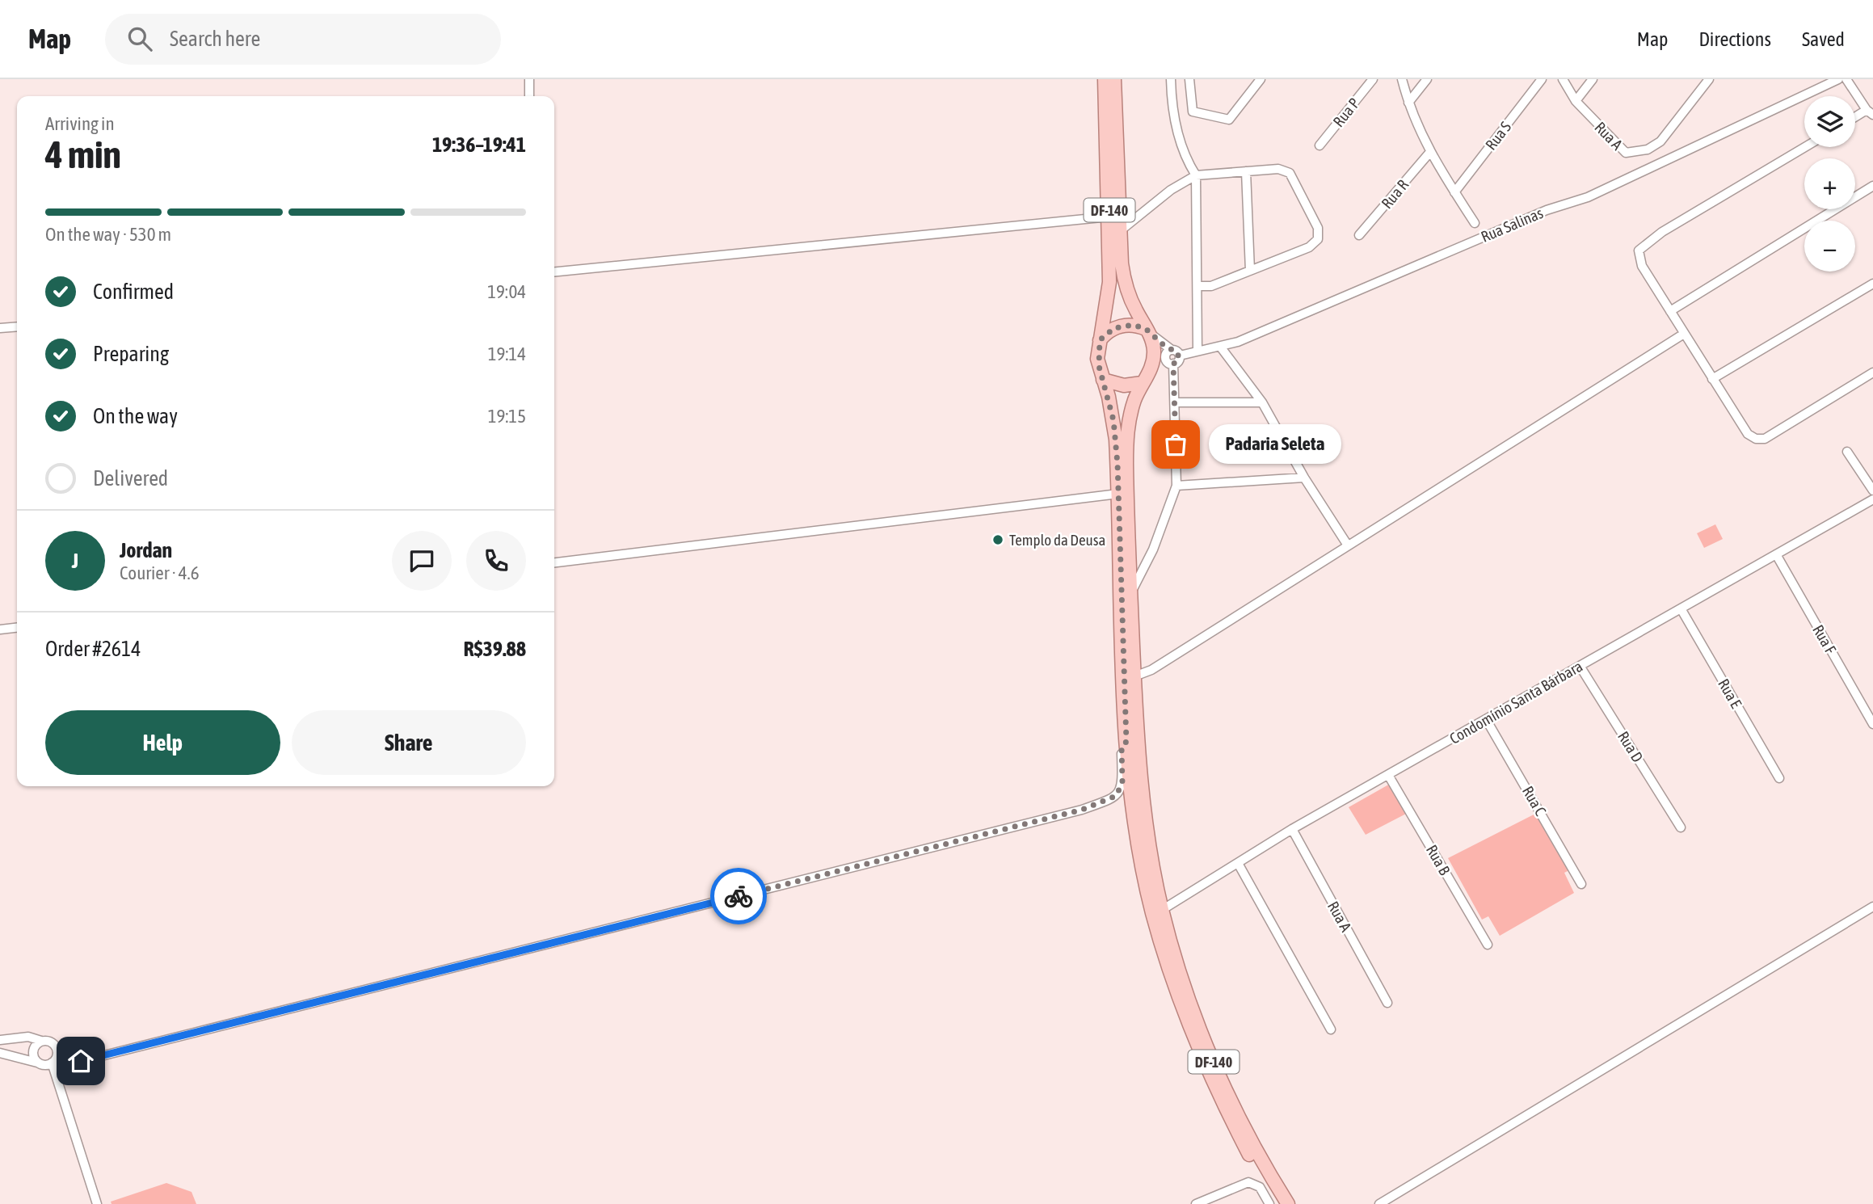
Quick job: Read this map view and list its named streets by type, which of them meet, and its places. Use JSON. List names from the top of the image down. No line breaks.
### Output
{"streets":{"main road":["DF-140"],"street":["Rua P","Rua S","Rua A","Rua R","Rua Salinas","Rua F","Rua E","Condomínio Santa Bárbara","Rua D","Rua C","Rua B"]},"crossings":[["Rua A","Condomínio Santa Bárbara"],["DF-140","Condomínio Santa Bárbara"],["Rua F","Condomínio Santa Bárbara"],["Rua E","Condomínio Santa Bárbara"],["Condomínio Santa Bárbara","Rua D"],["Condomínio Santa Bárbara","Rua C"],["Condomínio Santa Bárbara","Rua B"]],"places":["Padaria Seleta","Templo da Deusa"],"page":{"header":"Map","search":"Search here","nav":["Map","Directions","Saved"],"map_buttons":["+","−"],"heading":["4 min","Arriving in","19:36–19:41"],"panel":["Jordan","Courier · 4.6","Order #2614","R$39.88"],"bar":"On the way · 530 m","list":[["Confirmed","19:04"],["Preparing","19:14"],["On the way","19:15"],"Delivered"],"bubble":"Padaria Seleta","round":"J","buttons":["Help","Share"]}}
